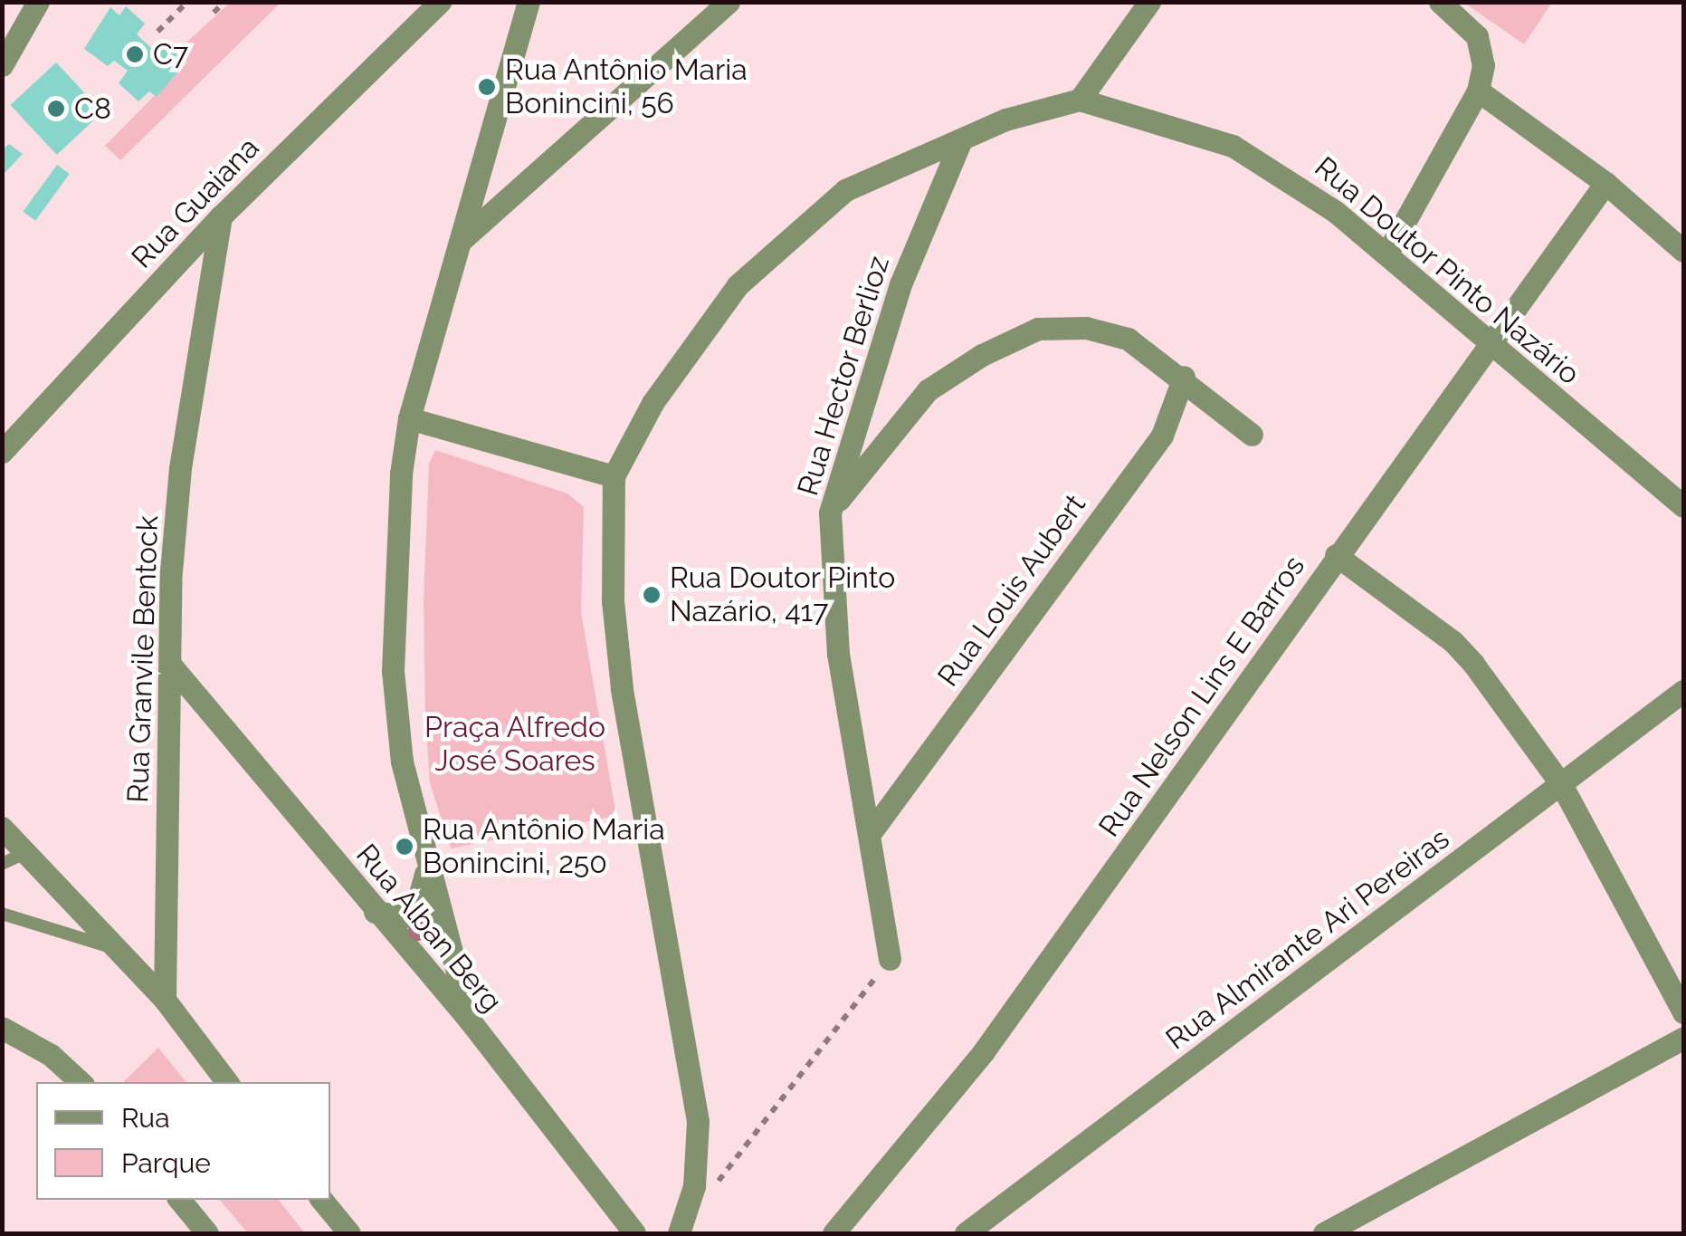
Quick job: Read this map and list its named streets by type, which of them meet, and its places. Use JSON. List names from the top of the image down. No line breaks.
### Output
{"streets":{"street":["Rua Guaiana","Rua Doutor Pinto Nazário","Rua Hector Berlioz","Rua Louis Aubert","Rua Granvile Bentock","Rua Nelson Lins E Barros","Rua Alban Berg","Rua Almirante Ari Pereiras"]},"crossings":[["Rua Guaiana","Rua Granvile Bentock"],["Rua Doutor Pinto Nazário","Rua Nelson Lins E Barros"],["Rua Hector Berlioz","Rua Louis Aubert"],["Rua Granvile Bentock","Rua Alban Berg"]],"parks":["Praça Alfredo José Soares"],"places":["C7","Rua Antônio Maria Bonincini, 56","C8","Rua Doutor Pinto Nazário, 417","Rua Antônio Maria Bonincini, 250"],"legend":["Rua","Parque"]}
